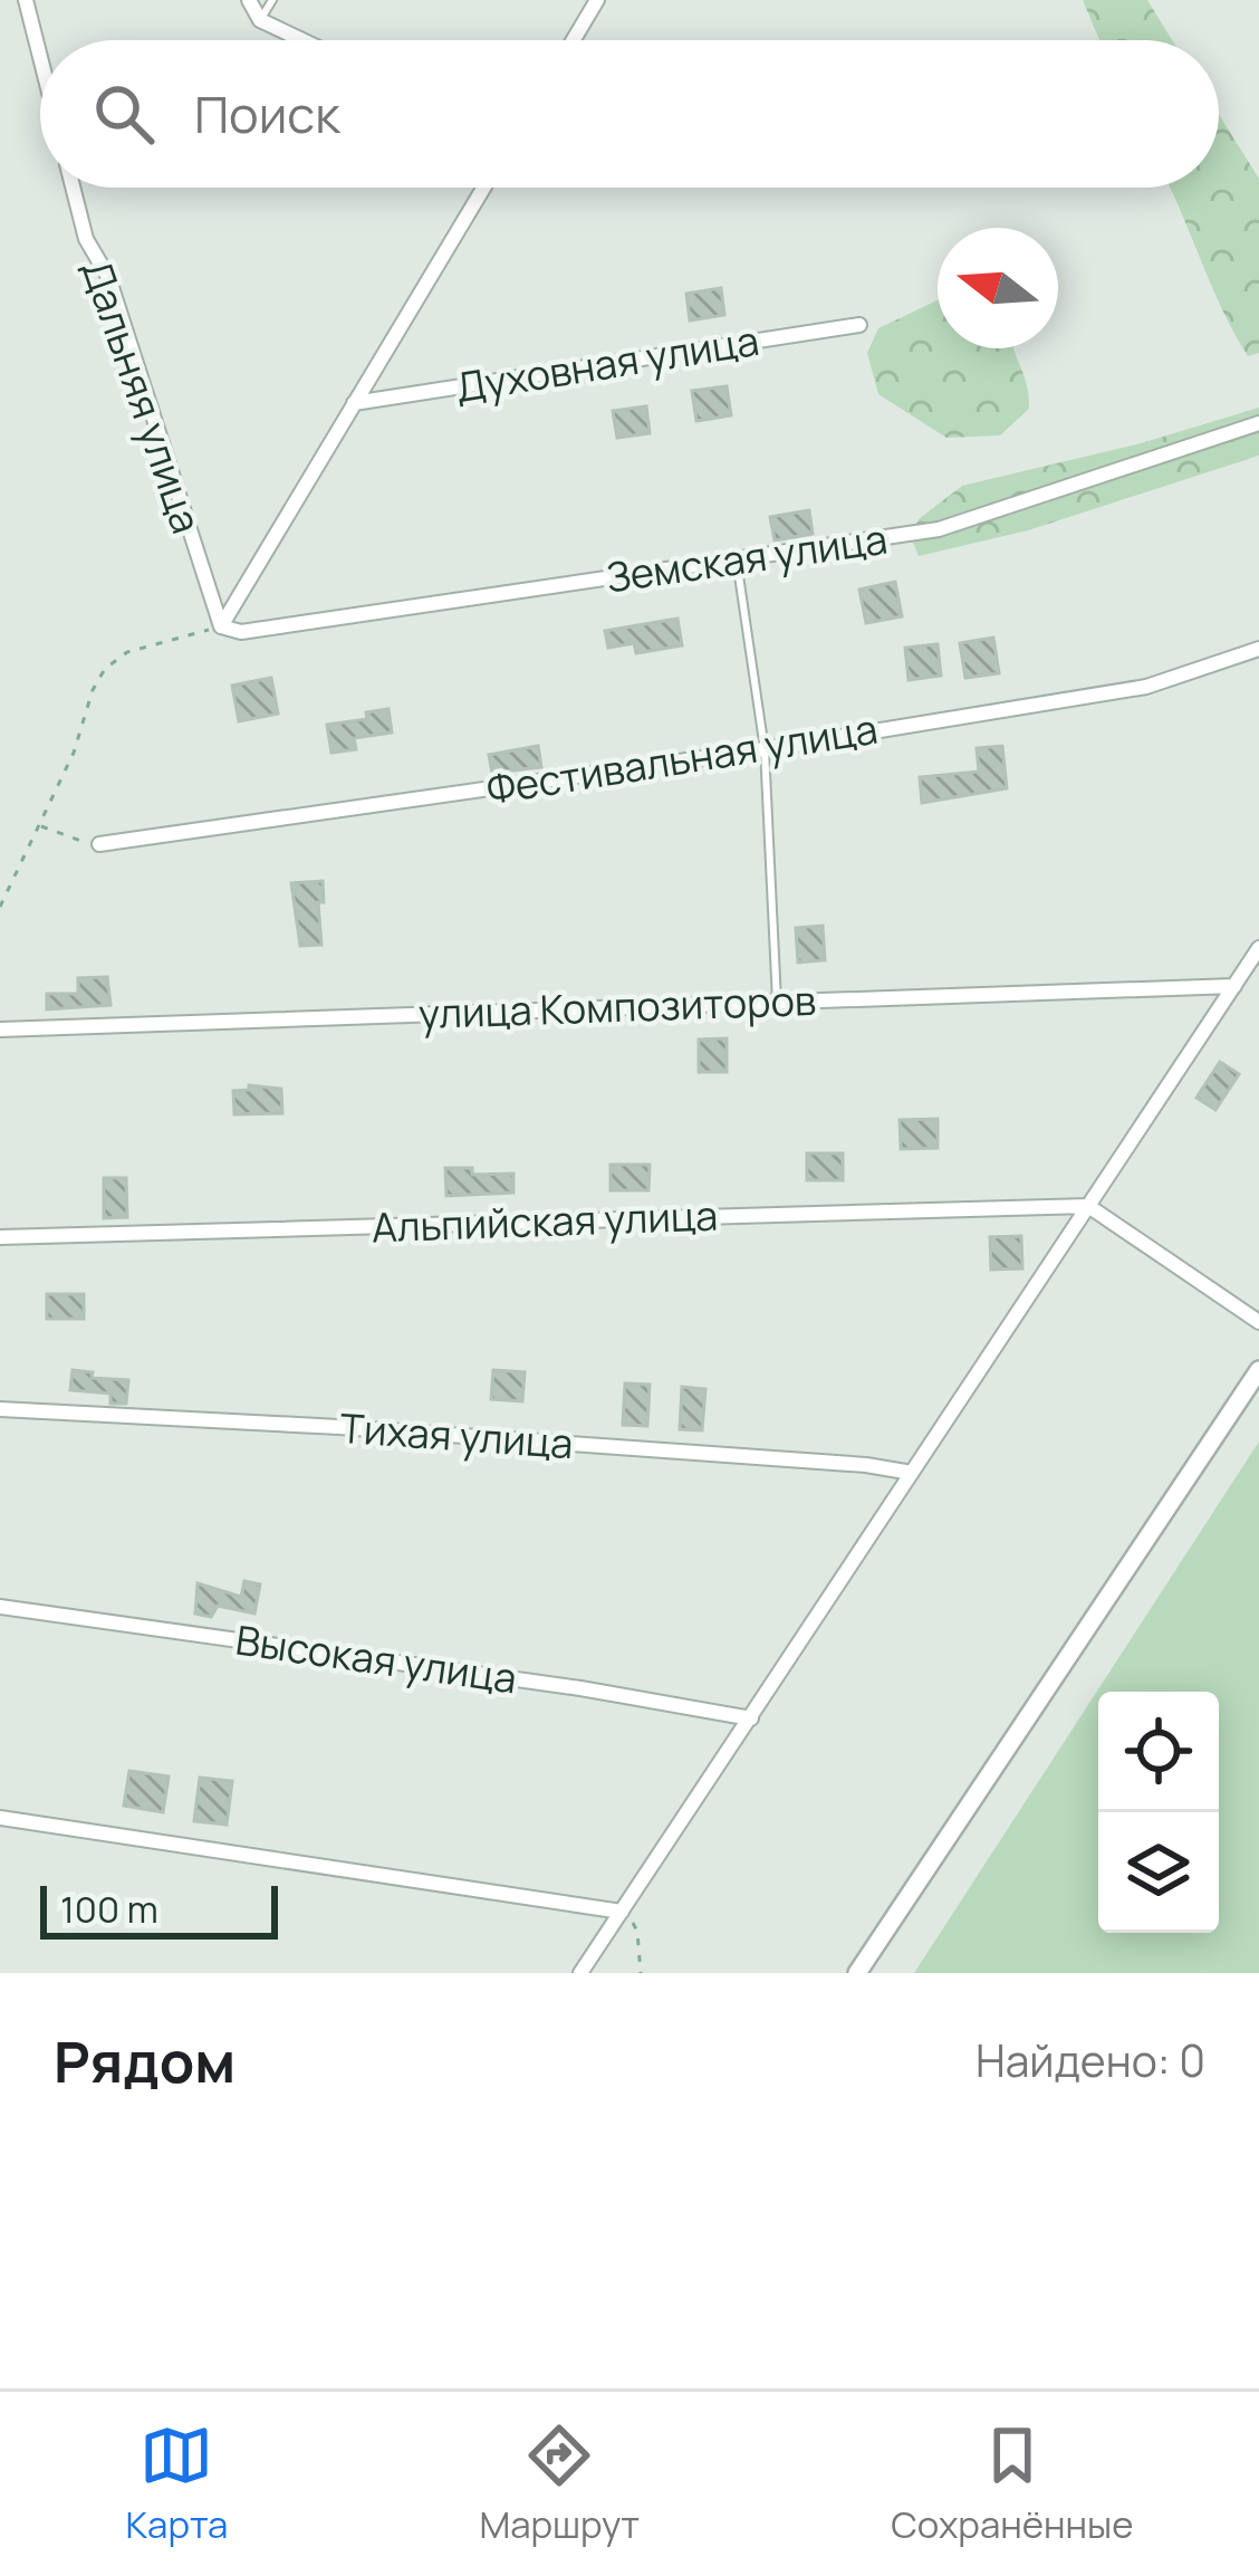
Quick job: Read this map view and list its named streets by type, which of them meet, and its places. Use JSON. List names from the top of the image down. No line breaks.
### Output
{"streets":{"street":["Духовная улица","Дальняя улица","Земская улица","Фестивальная улица","улица Композиторов","Альпийская улица","Тихая улица","Высокая улица"]},"crossings":[["Дальняя улица","Земская улица"]],"scale_bar":"100 m","north":"left","page":{"search":"Поиск","scale":"100 m","heading":["Рядом","Найдено: 0"],"nav":["Карта","Маршрут","Сохранённые"]}}
